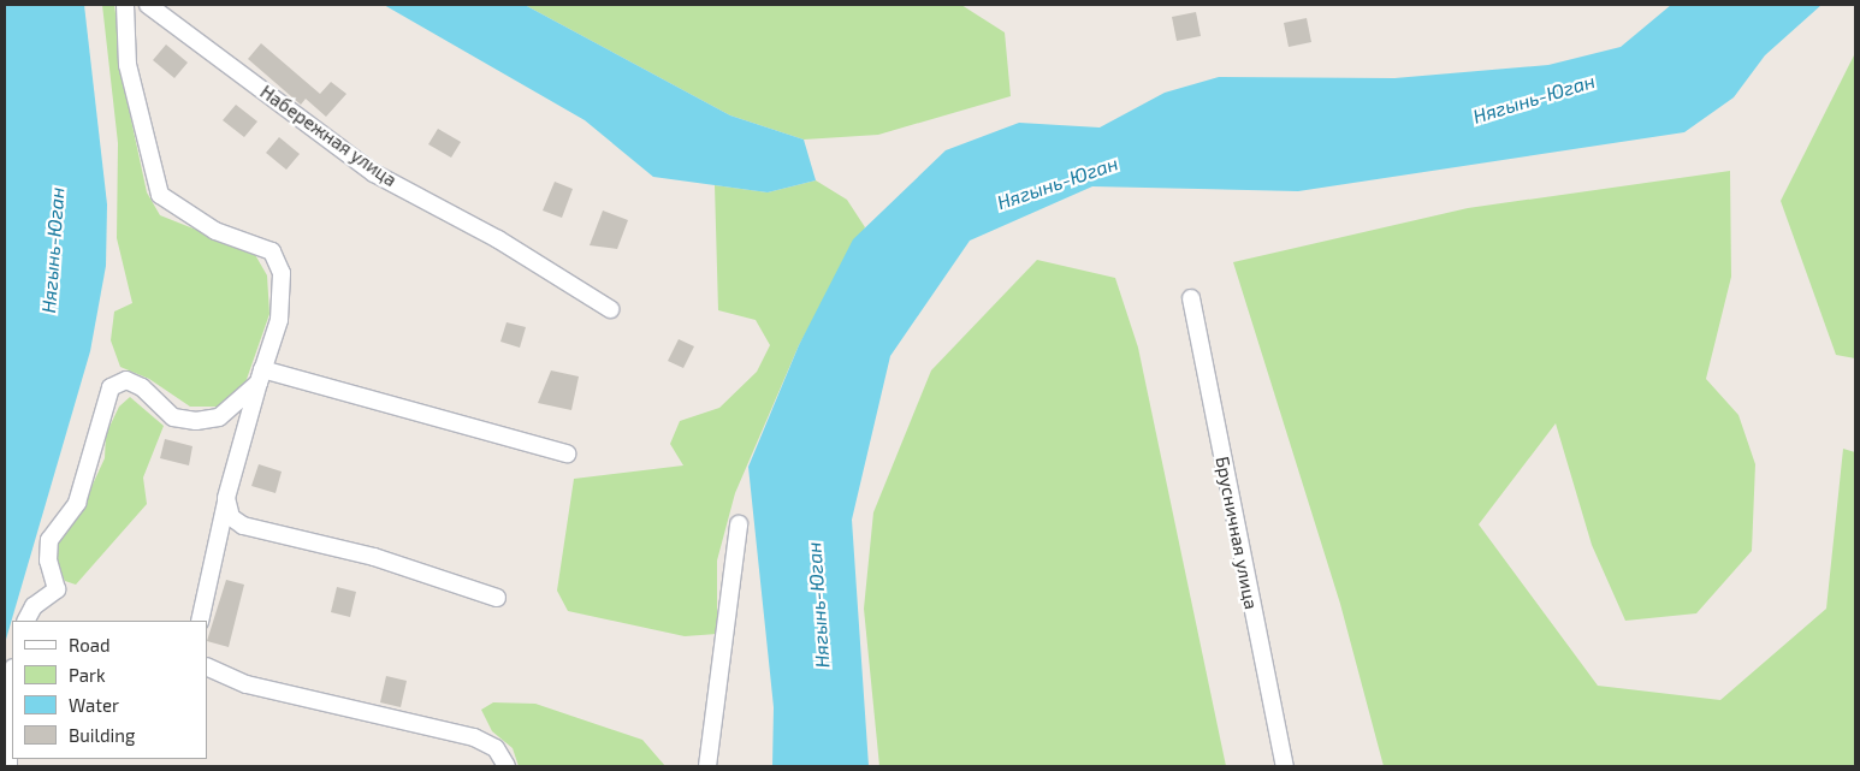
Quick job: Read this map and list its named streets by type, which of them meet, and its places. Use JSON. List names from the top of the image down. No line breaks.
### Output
{"streets":{"street":["Набережная улица","Брусничная улица"]},"water":["Нягынь-Юган"],"legend":["Road","Park","Water","Building"]}
